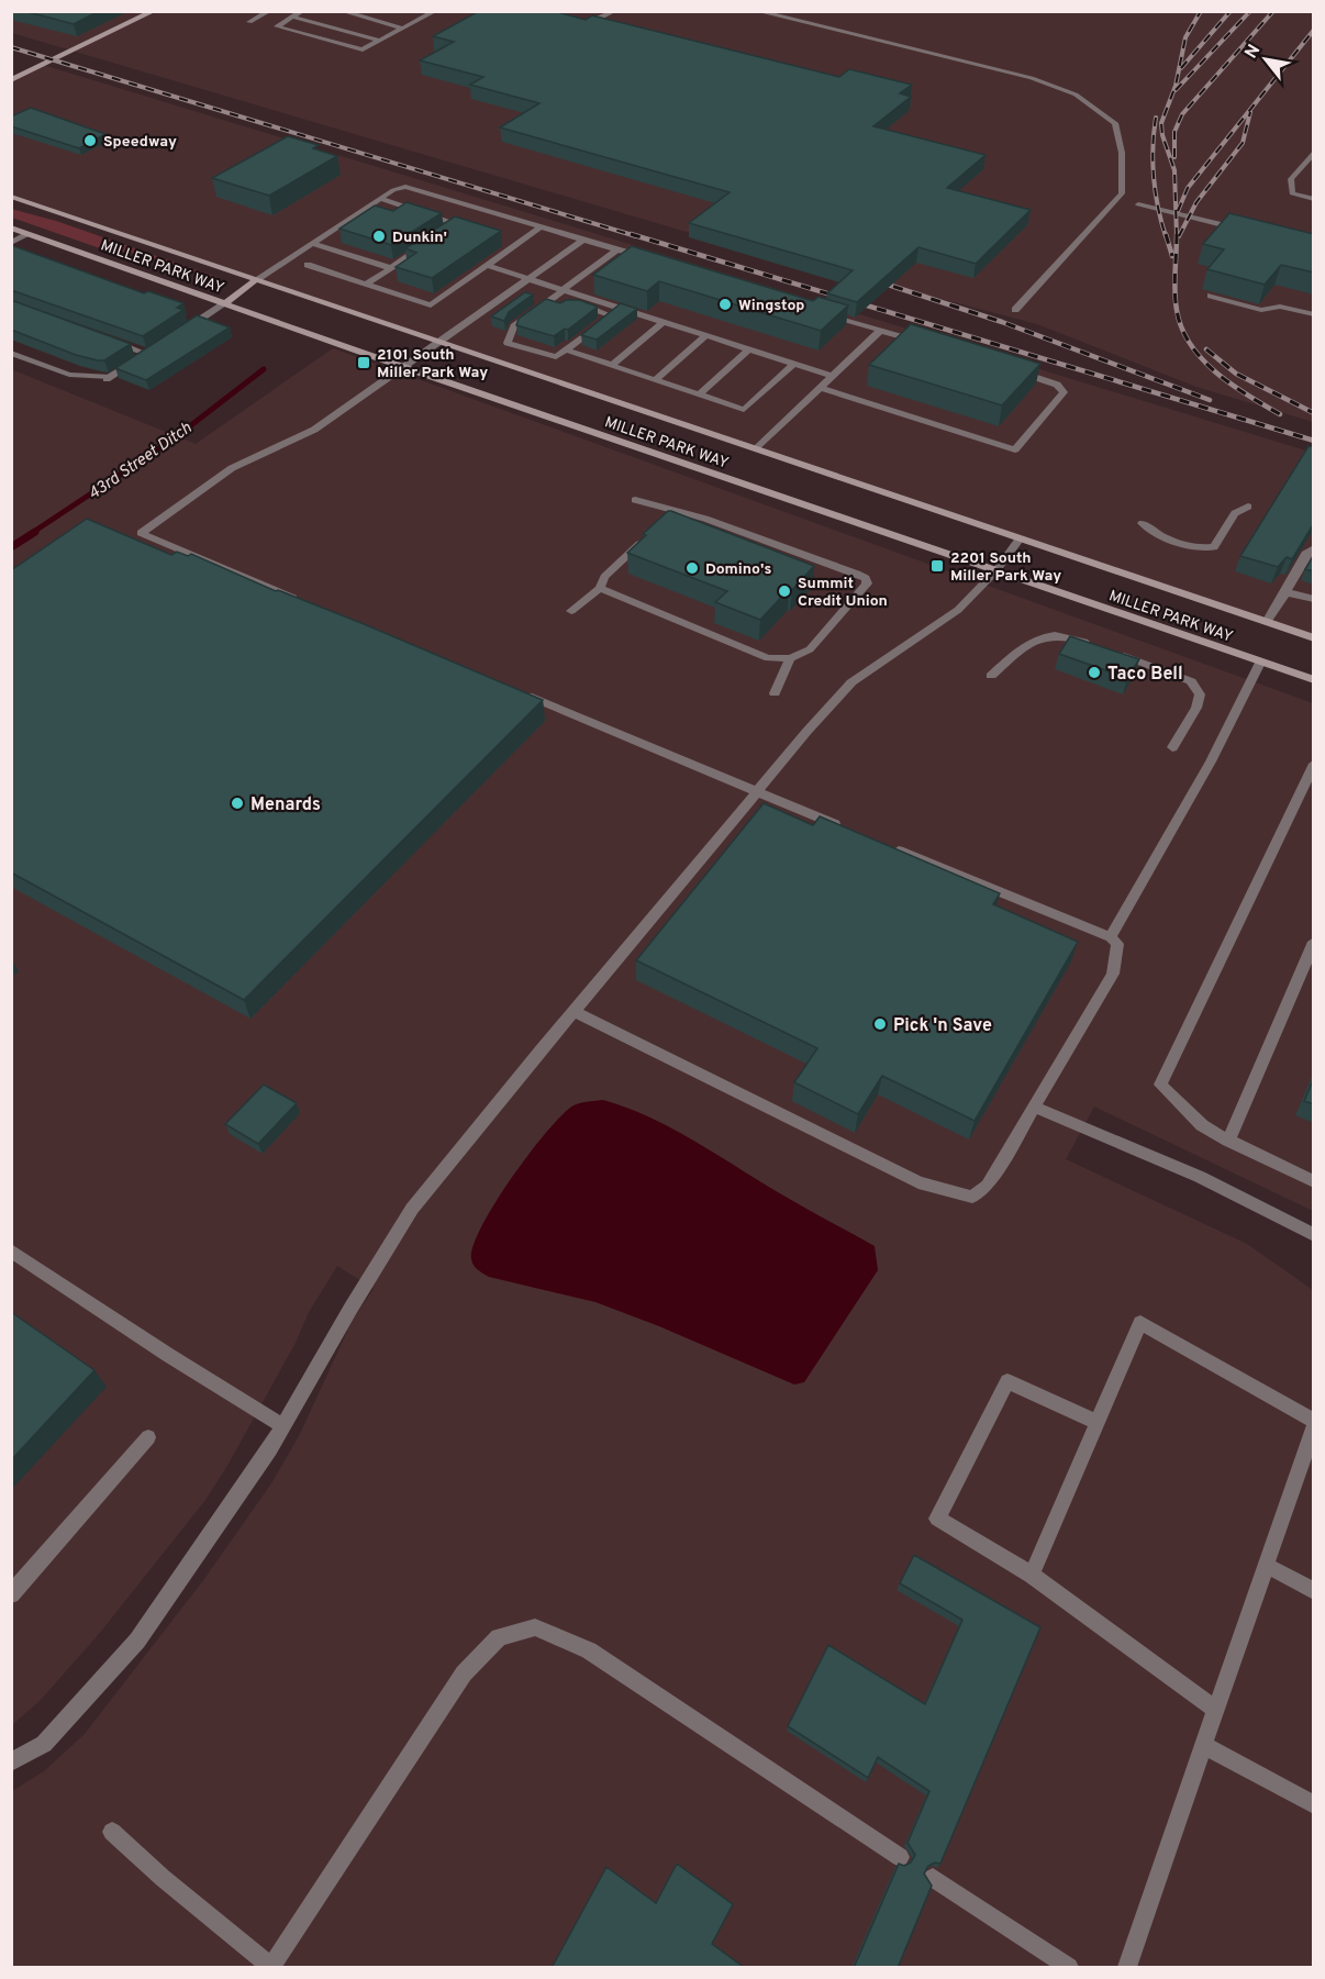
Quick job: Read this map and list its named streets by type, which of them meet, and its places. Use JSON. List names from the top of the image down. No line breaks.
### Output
{"streets":{"main road":["MILLER PARK WAY"]},"water":["43rd Street Ditch"],"places":{"other":["Speedway","Dunkin'","Wingstop","Domino's","Summit Credit Union","Taco Bell","Menards","Pick 'n Save"],"transit":["2101 South Miller Park Way","2201 South Miller Park Way"]},"north":"top left"}
